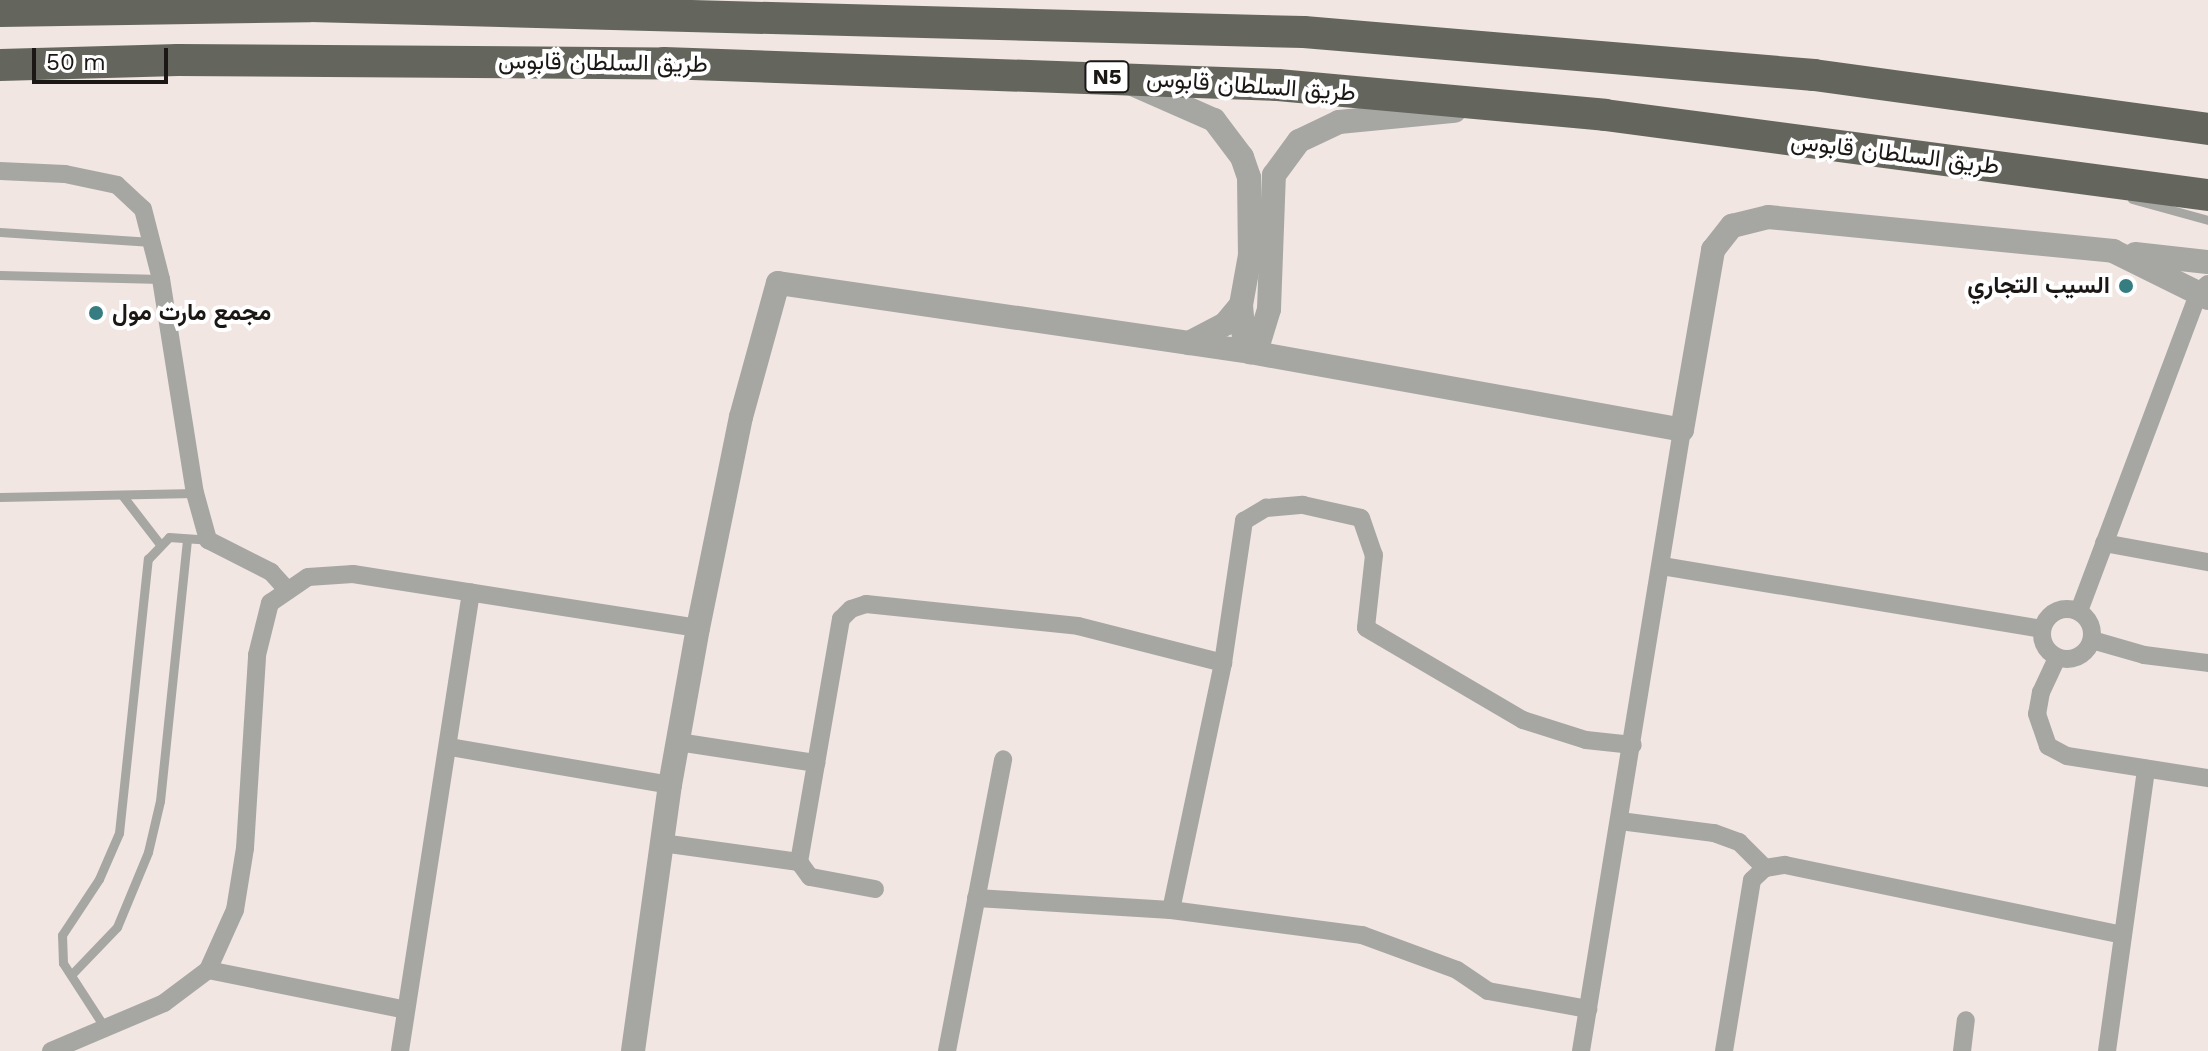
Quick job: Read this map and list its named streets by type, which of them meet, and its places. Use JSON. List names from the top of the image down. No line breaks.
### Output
{"streets":{"highway":["طريق السلطان قابوس","N5"]},"places":["السيب التجاري","مجمع مارت مول"],"scale_bar":"50 m"}
